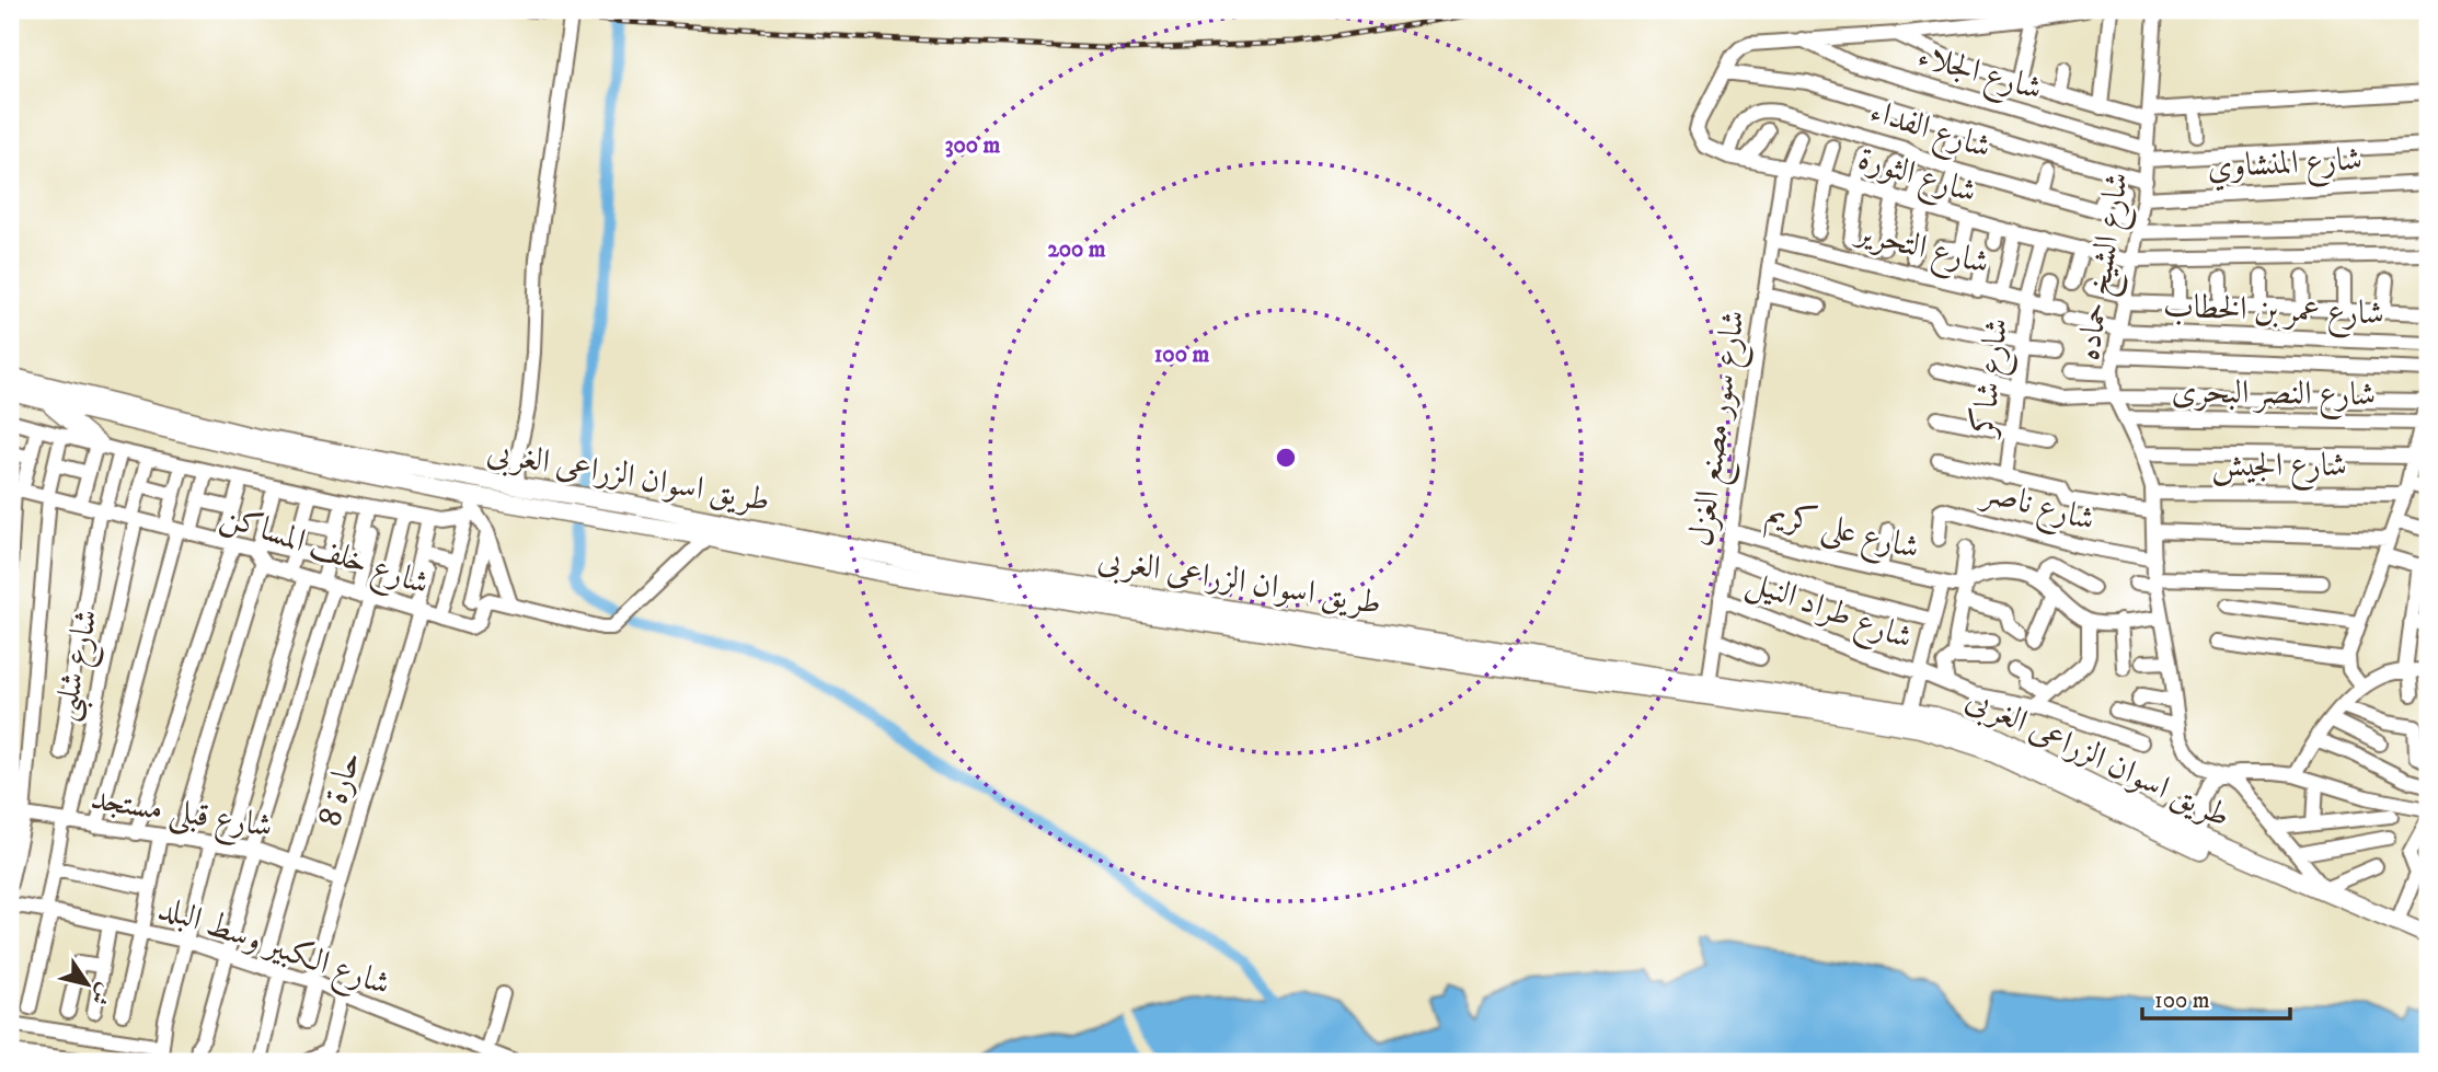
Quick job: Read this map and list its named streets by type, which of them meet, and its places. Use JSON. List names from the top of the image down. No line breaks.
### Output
{"streets":{"main road":["طريق اسوان الزراعى الغربى"],"street":["شارع الجلاء","شارع الفداء","شارع المنشاوي","شارع الثورة","شارع التحرير","شارع الشيخ حماده","شارع عمر بن الخطاب","شارع شاكر","شارع النصر البحرى","شارع سور مصنع الغزل","شارع الجيش","شارع ناصر","شارع على كريم","شارع خلف المساكن","شارع طراد النيل","شارع شلبى","حارة 8","شارع قبلى مستجد","شارع الكبير وسط البلد"]},"crossings":[["شارع الجلاء","شارع الشيخ حماده"],["شارع الفداء","شارع الثورة"],["شارع الفداء","شارع الشيخ حماده"],["شارع المنشاوي","شارع الشيخ حماده"],["شارع الثورة","شارع الشيخ حماده"],["شارع الثورة","شارع شاكر"],["شارع الثورة","شارع سور مصنع الغزل"],["شارع التحرير","شارع الشيخ حماده"],["شارع التحرير","شارع عمر بن الخطاب"],["شارع التحرير","شارع شاكر"],["شارع التحرير","شارع سور مصنع الغزل"],["شارع الشيخ حماده","شارع عمر بن الخطاب"],["شارع الشيخ حماده","شارع النصر البحرى"],["شارع الشيخ حماده","شارع الجيش"],["شارع الشيخ حماده","طريق اسوان الزراعى الغربى"],["شارع الشيخ حماده","شارع ناصر"],["شارع سور مصنع الغزل","طريق اسوان الزراعى الغربى"],["شارع سور مصنع الغزل","شارع على كريم"],["شارع سور مصنع الغزل","شارع طراد النيل"],["شارع خلف المساكن","شارع شلبى"],["شارع خلف المساكن","حارة 8"],["شارع شلبى","شارع قبلى مستجد"],["شارع شلبى","شارع الكبير وسط البلد"],["حارة 8","شارع قبلى مستجد"],["حارة 8","شارع الكبير وسط البلد"]],"scale_bar":"100 m","north":"bottom right","rings":["300 m","200 m","100 m"]}
